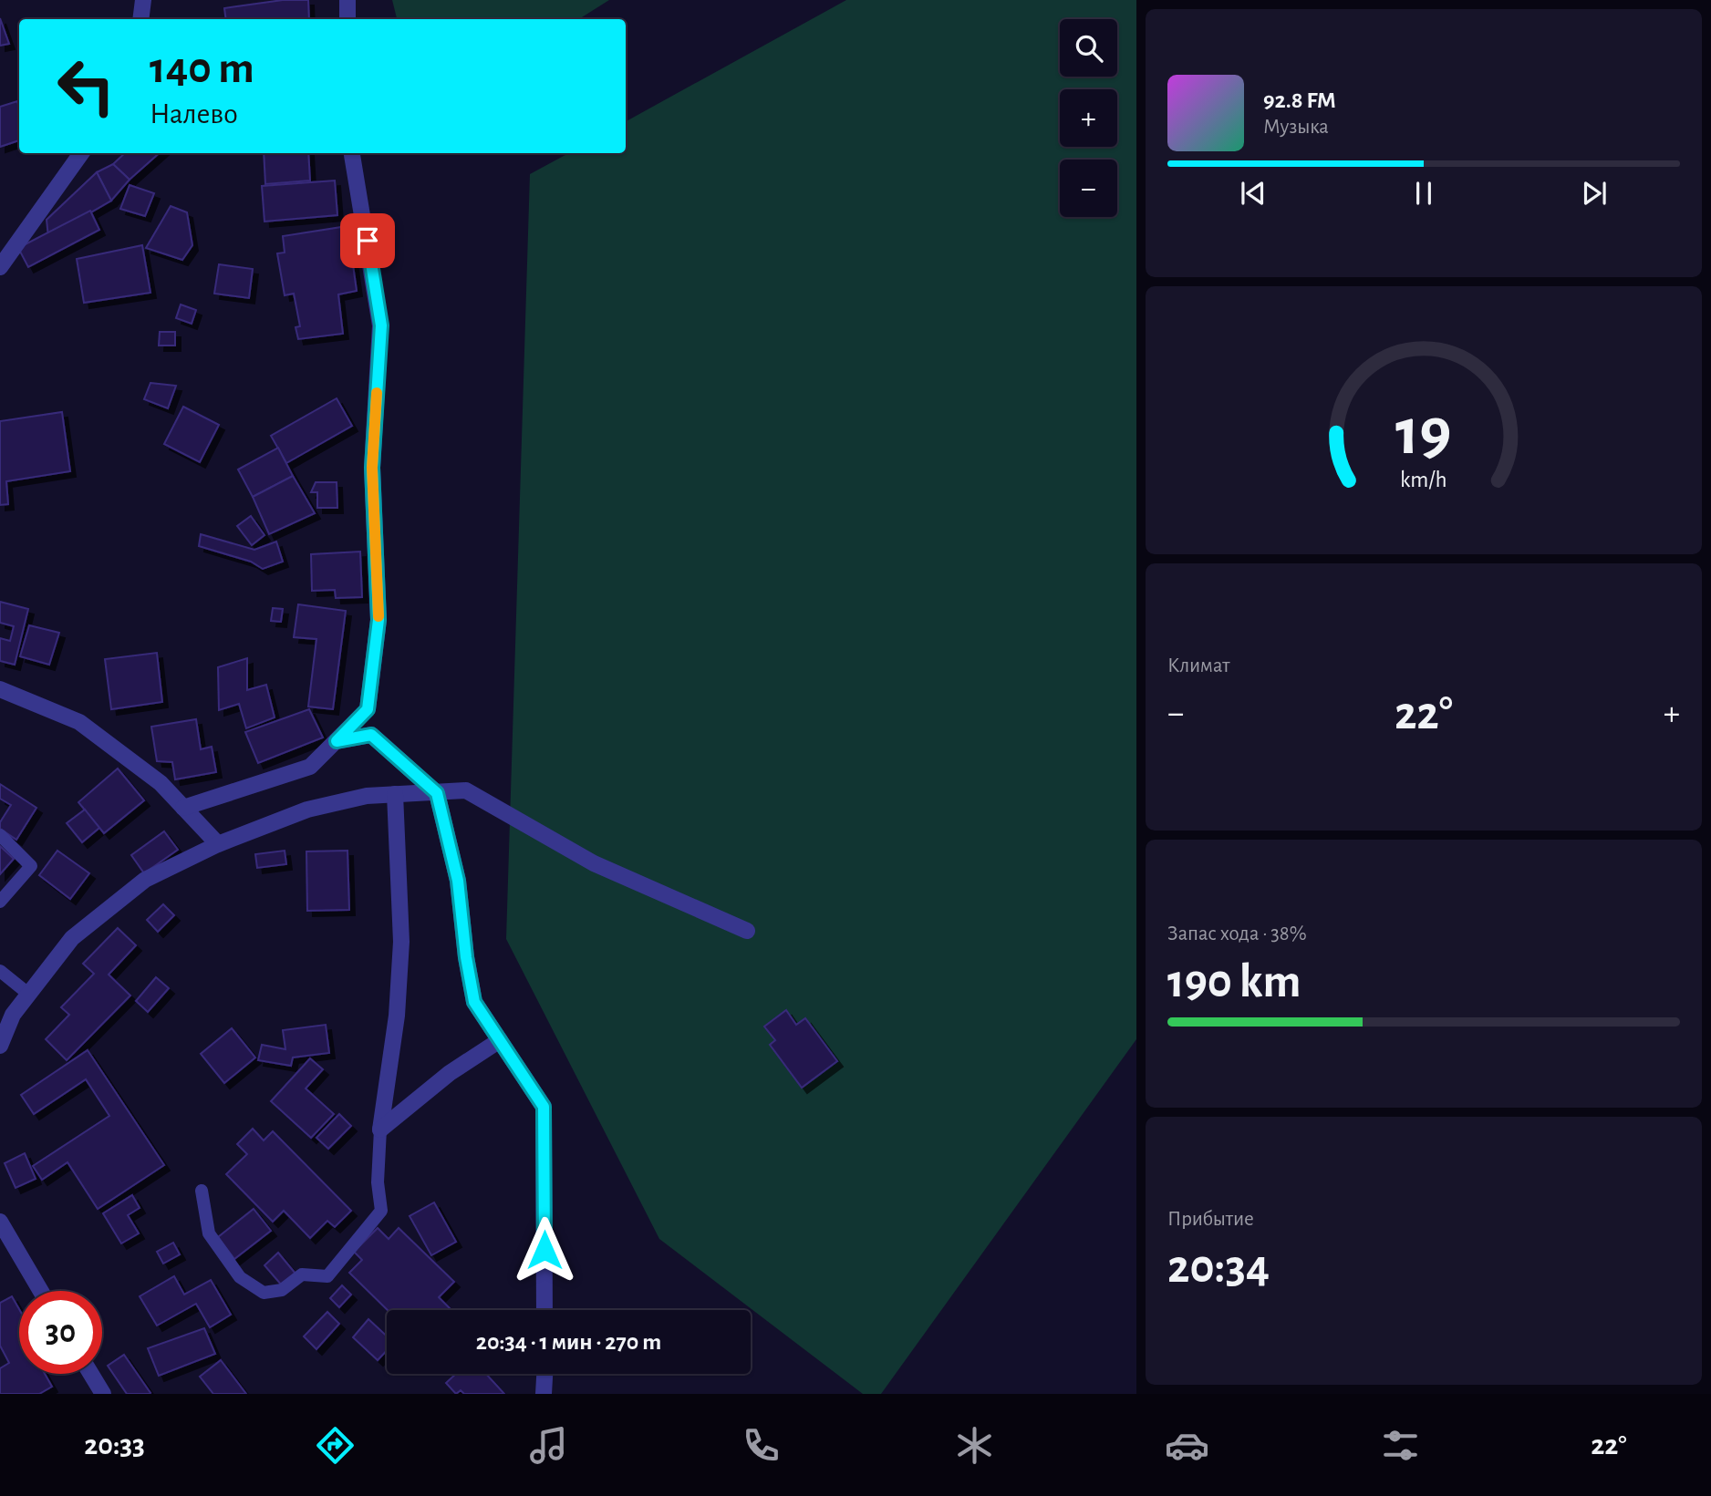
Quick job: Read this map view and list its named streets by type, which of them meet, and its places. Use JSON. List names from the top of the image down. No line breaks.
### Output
{"page":{"map_buttons":["+","−"],"turn":["140 m","Налево"],"song":["92.8 FM","Музыка"],"tile":["Климат",["Запас хода · 38%","190 km"],["Прибытие","20:34"]],"heat":["−","22°","+"],"limit":"30","trip":"20:34 · 1 мин · 270 m","tabs":["20:33","22°"],"gauge":["19","km/h"]}}
